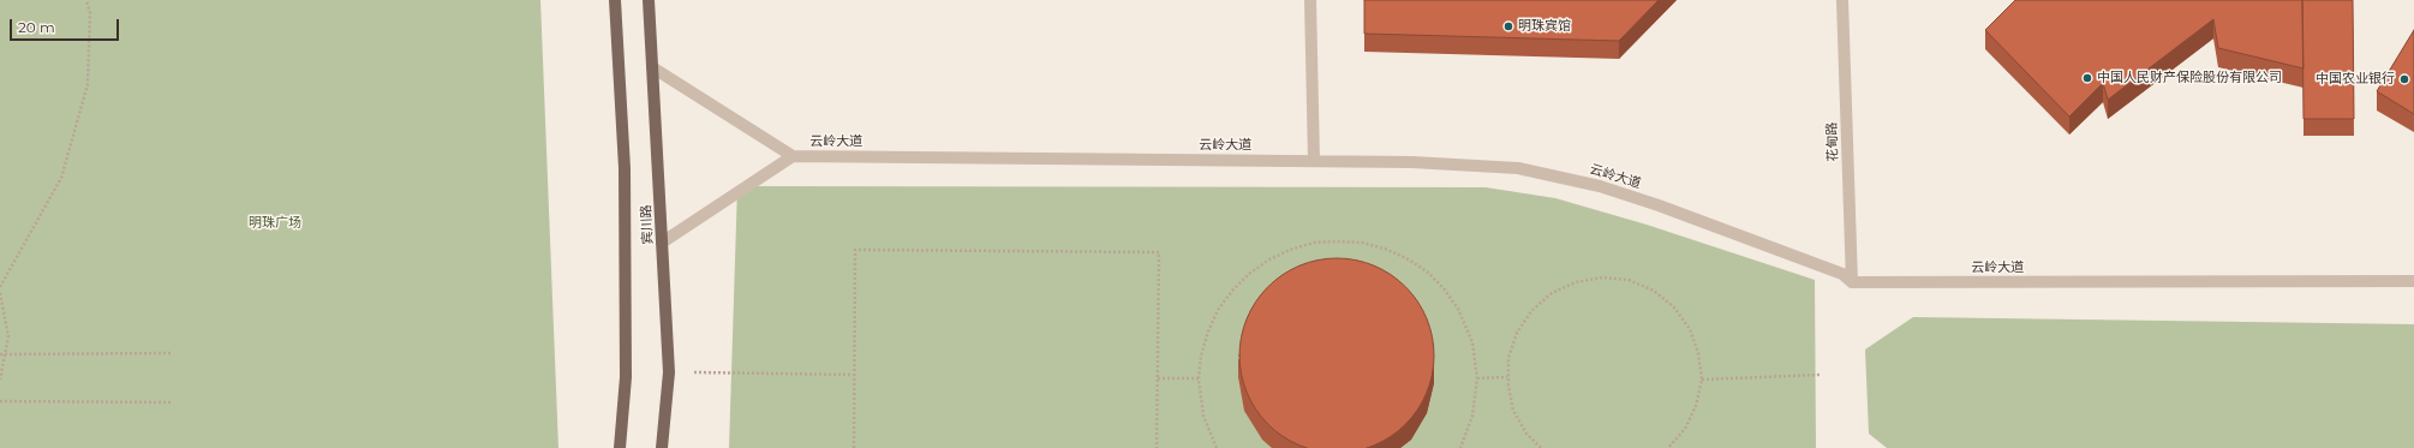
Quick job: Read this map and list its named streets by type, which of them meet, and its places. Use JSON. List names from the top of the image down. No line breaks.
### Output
{"streets":{"main road":["宾川路"],"street":["云岭大道","花甸路"]},"crossings":[["云岭大道","花甸路"]],"parks":["明珠广场"],"places":["明珠宾馆","中国人民财产保险股份有限公司","中国农业银行"],"scale_bar":"20 m"}
